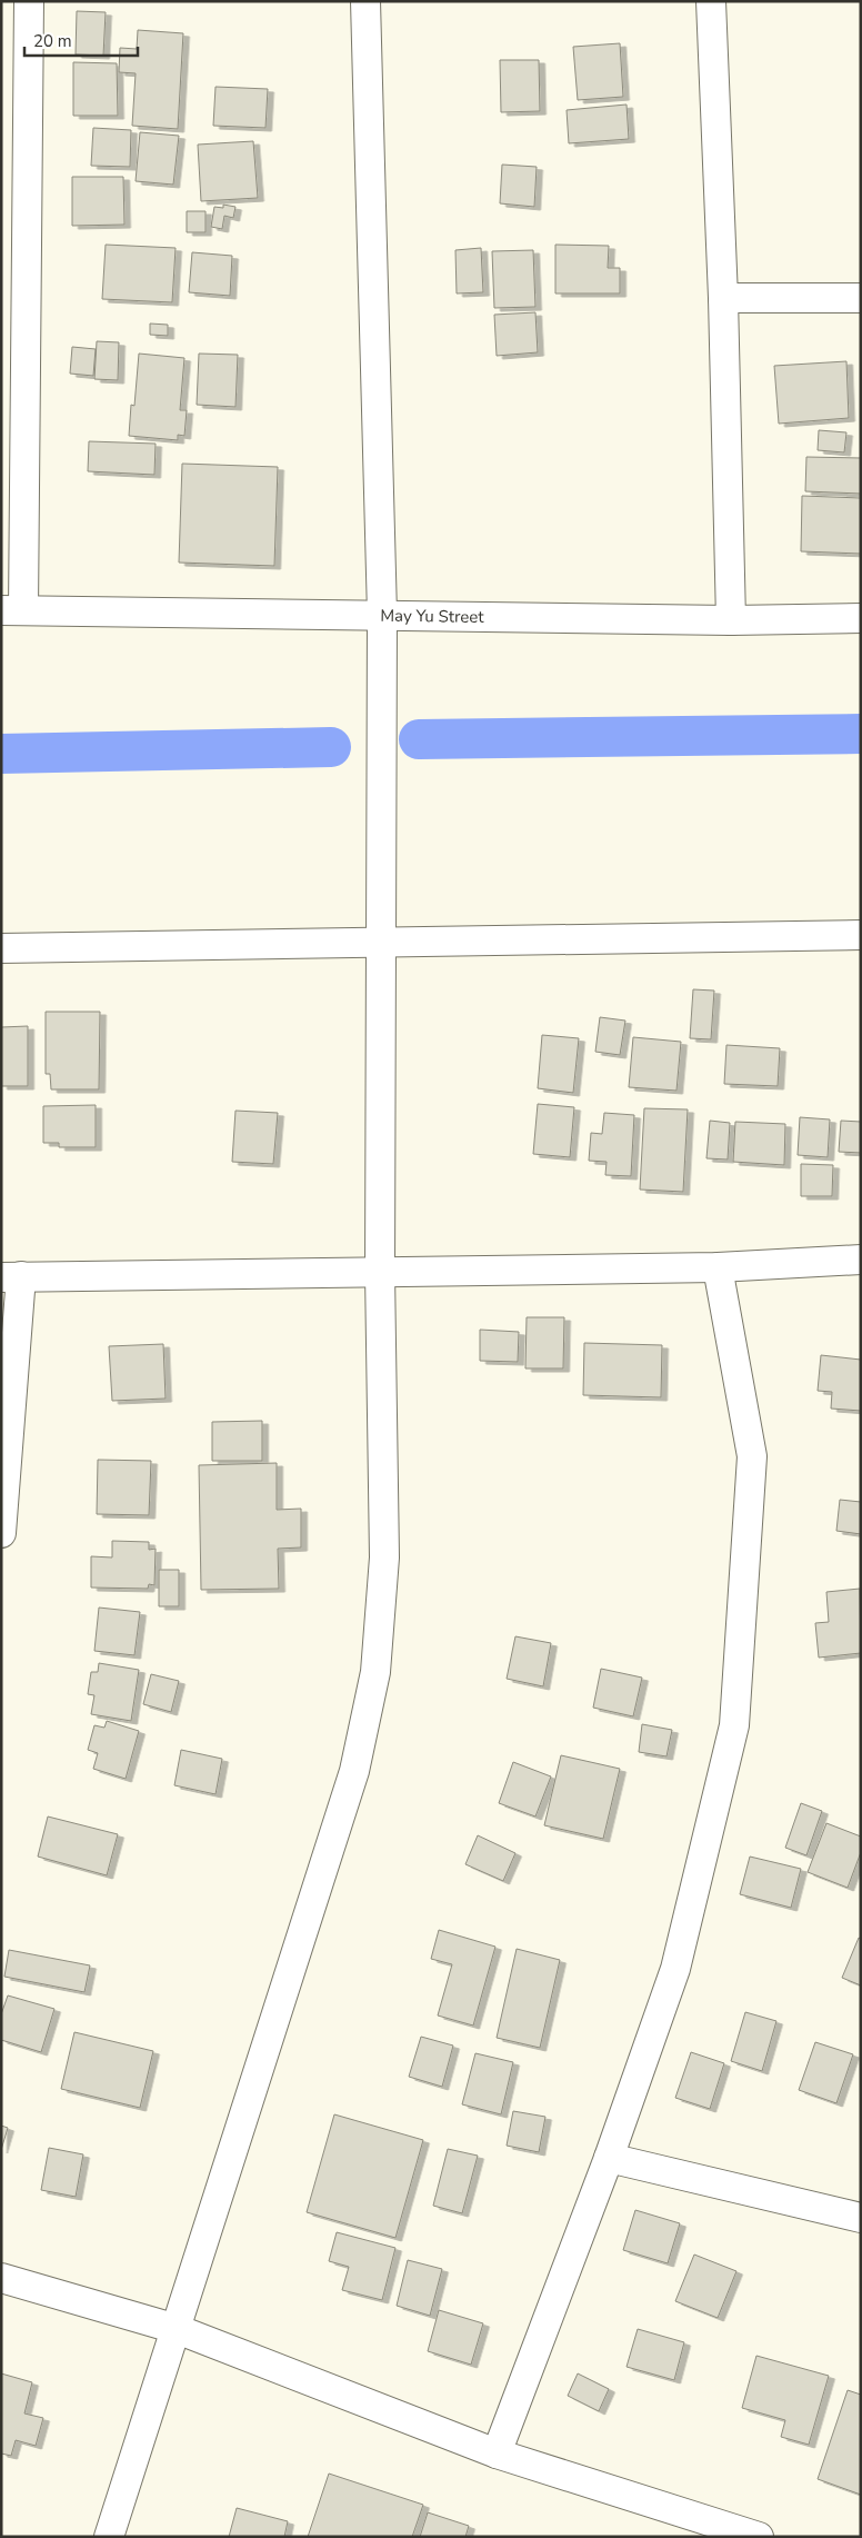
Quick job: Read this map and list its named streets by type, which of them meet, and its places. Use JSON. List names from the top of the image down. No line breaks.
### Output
{"streets":{"street":["May Yu Street"]},"scale_bar":"20 m"}
